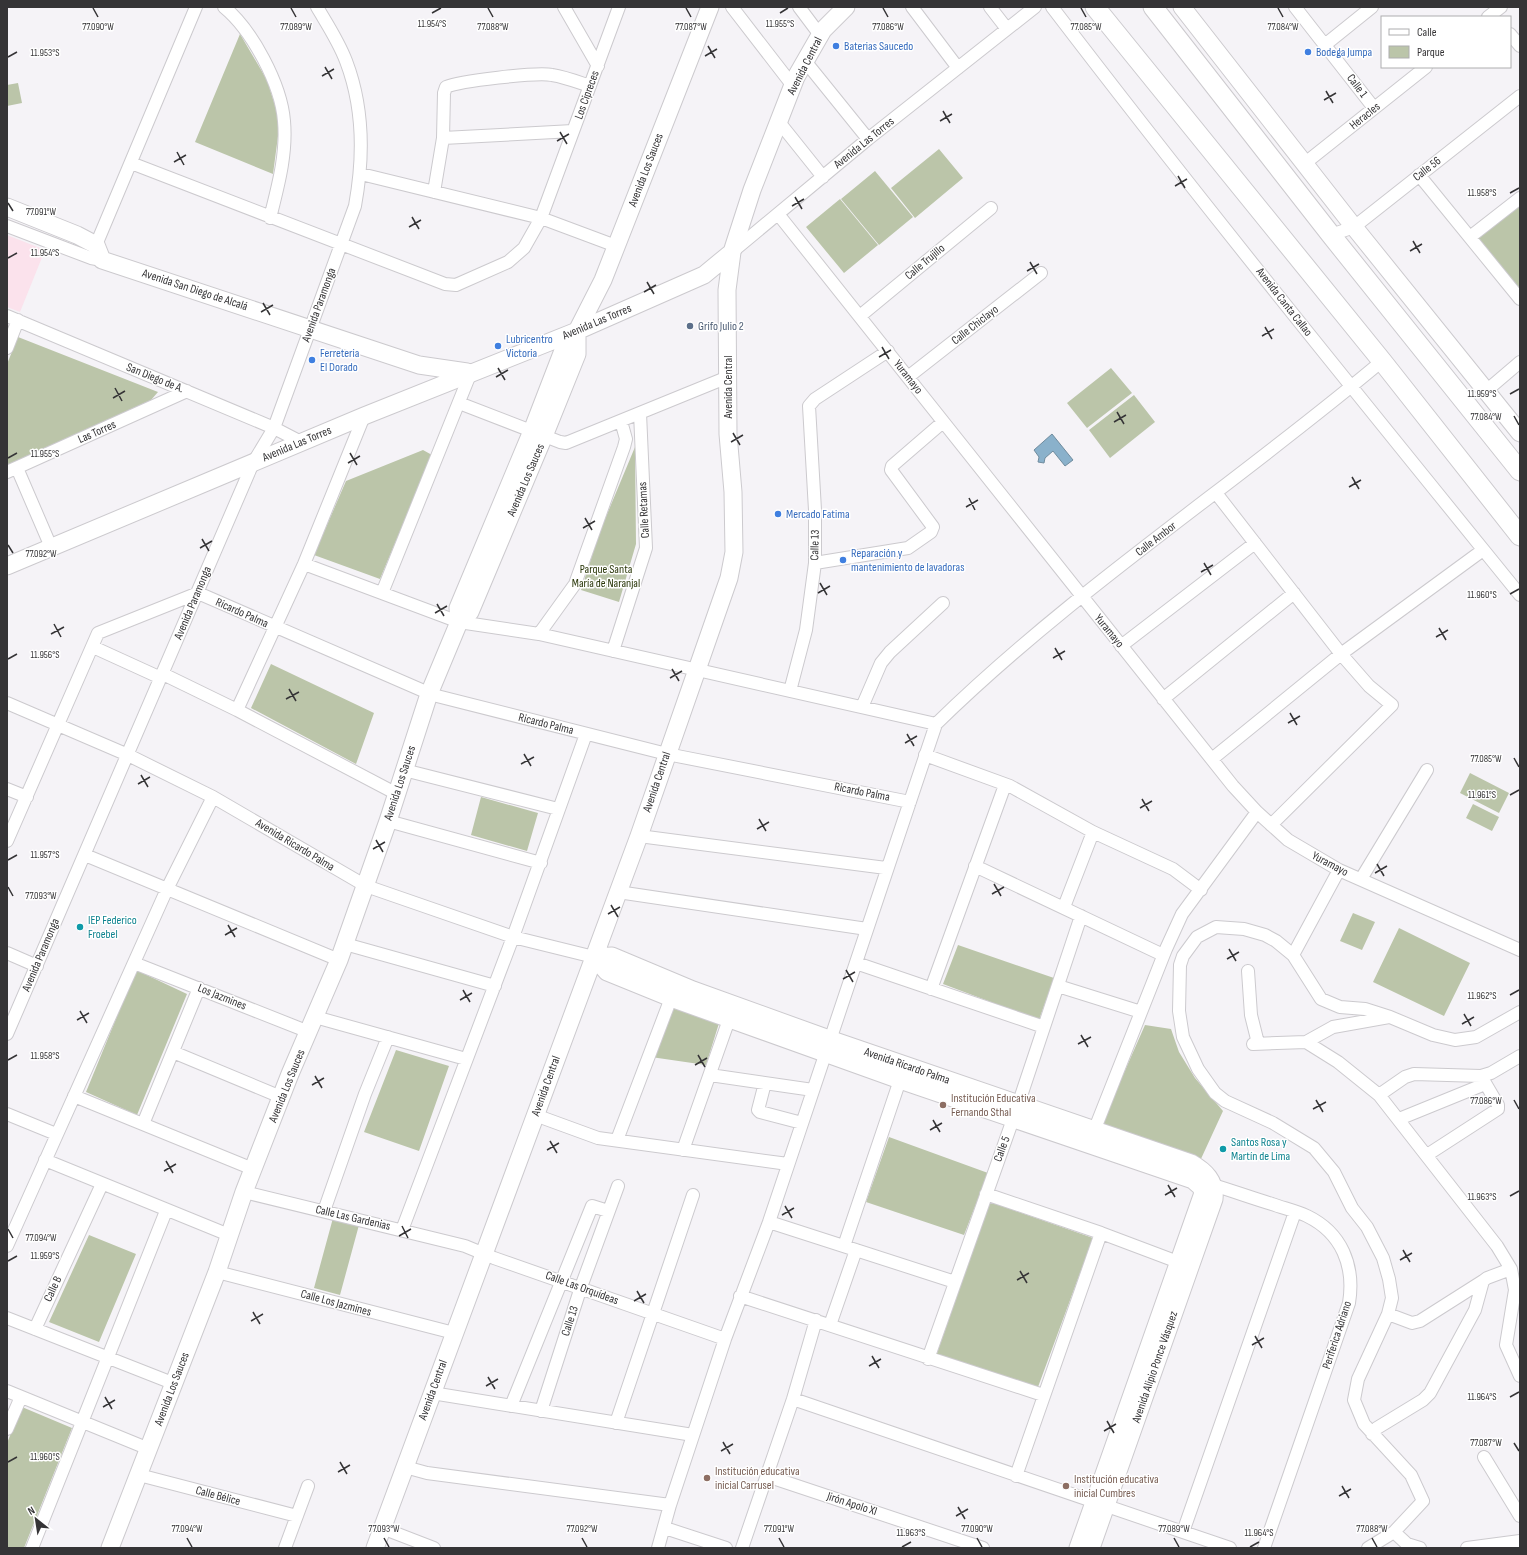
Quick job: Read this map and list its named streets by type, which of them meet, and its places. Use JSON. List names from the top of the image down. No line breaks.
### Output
{"streets":{"street":["Avenida Central","Calle 1","Los Cipreces","Heracles","Avenida Las Torres","Calle 56","Avenida Los Sauces","Calle Trujillo","Avenida San Diego de Alcalá","Avenida Canta Callao","Avenida Paramonga","Calle Chiclayo","Yuramayo","San Diego de A.","Las Torres","Calle Retamas","Calle Ambor","Calle 13","Ricardo Palma","Avenida Ricardo Palma","Los Jazmines","Calle 5","Calle Las Gardenias","Calle Las Orquídeas","Calle B","Calle Los Jazmines","Periferica Adriano","Avenida Alipio Ponce Vásquez","Calle Bélice","Jirón Apolo XI"]},"crossings":[["Avenida Central","Avenida Las Torres"],["Avenida Central","Ricardo Palma"],["Avenida Central","Avenida Ricardo Palma"],["Avenida Central","Calle Las Gardenias"],["Avenida Central","Calle Las Orquídeas"],["Avenida Central","Calle Los Jazmines"],["Calle 1","Heracles"],["Los Cipreces","Avenida Paramonga"],["Avenida Las Torres","Avenida Los Sauces"],["Avenida Las Torres","Avenida San Diego de Alcalá"],["Avenida Las Torres","Avenida Paramonga"],["Avenida Las Torres","Yuramayo"],["Avenida Las Torres","San Diego de A."],["Avenida Los Sauces","Ricardo Palma"],["Avenida Los Sauces","Avenida Ricardo Palma"],["Avenida Los Sauces","Los Jazmines"],["Avenida Los Sauces","Calle Las Gardenias"],["Avenida Los Sauces","Calle Los Jazmines"],["Avenida Los Sauces","Calle Bélice"],["Calle Trujillo","Yuramayo"],["Avenida San Diego de Alcalá","Avenida Paramonga"],["Avenida Canta Callao","Calle Ambor"],["Avenida Paramonga","San Diego de A."],["Avenida Paramonga","Ricardo Palma"],["Avenida Paramonga","Avenida Ricardo Palma"],["Calle Chiclayo","Yuramayo"],["Yuramayo","Calle Ambor"],["Yuramayo","Calle 13"],["San Diego de A.","Las Torres"],["Calle 13","Calle Las Orquídeas"],["Avenida Ricardo Palma","Calle 5"],["Avenida Ricardo Palma","Periferica Adriano"],["Avenida Ricardo Palma","Avenida Alipio Ponce Vásquez"],["Calle Las Gardenias","Calle Las Orquídeas"],["Periferica Adriano","Avenida Alipio Ponce Vásquez"]],"parks":["Parque Santa María de Naranjal"],"places":["Baterias Saucedo","Bodega Jumpa","Grifo Julio 2","Lubricentro Victoria","Ferreteria El Dorado","Mercado Fatima","Reparación y mantenimiento de lavadoras","IEP Federico Froebel","Institución Educativa Fernando Sthal","Santos Rosa y Martín de Lima","Institución educativa inicial Carrusel","Institución educativa inicial Cumbres"],"legend":["Calle","Parque"],"north":"top left","coordinates":["11.954°S","11.955°S","77.090°W","77.089°W","77.088°W","77.087°W","77.086°W","77.085°W","77.084°W","11.953°S","11.958°S","77.091°W","11.959°S","77.092°W","11.960°S","11.956°S","11.961°S","11.957°S","77.093°W","11.962°S","11.963°S","77.094°W","11.964°S"]}
